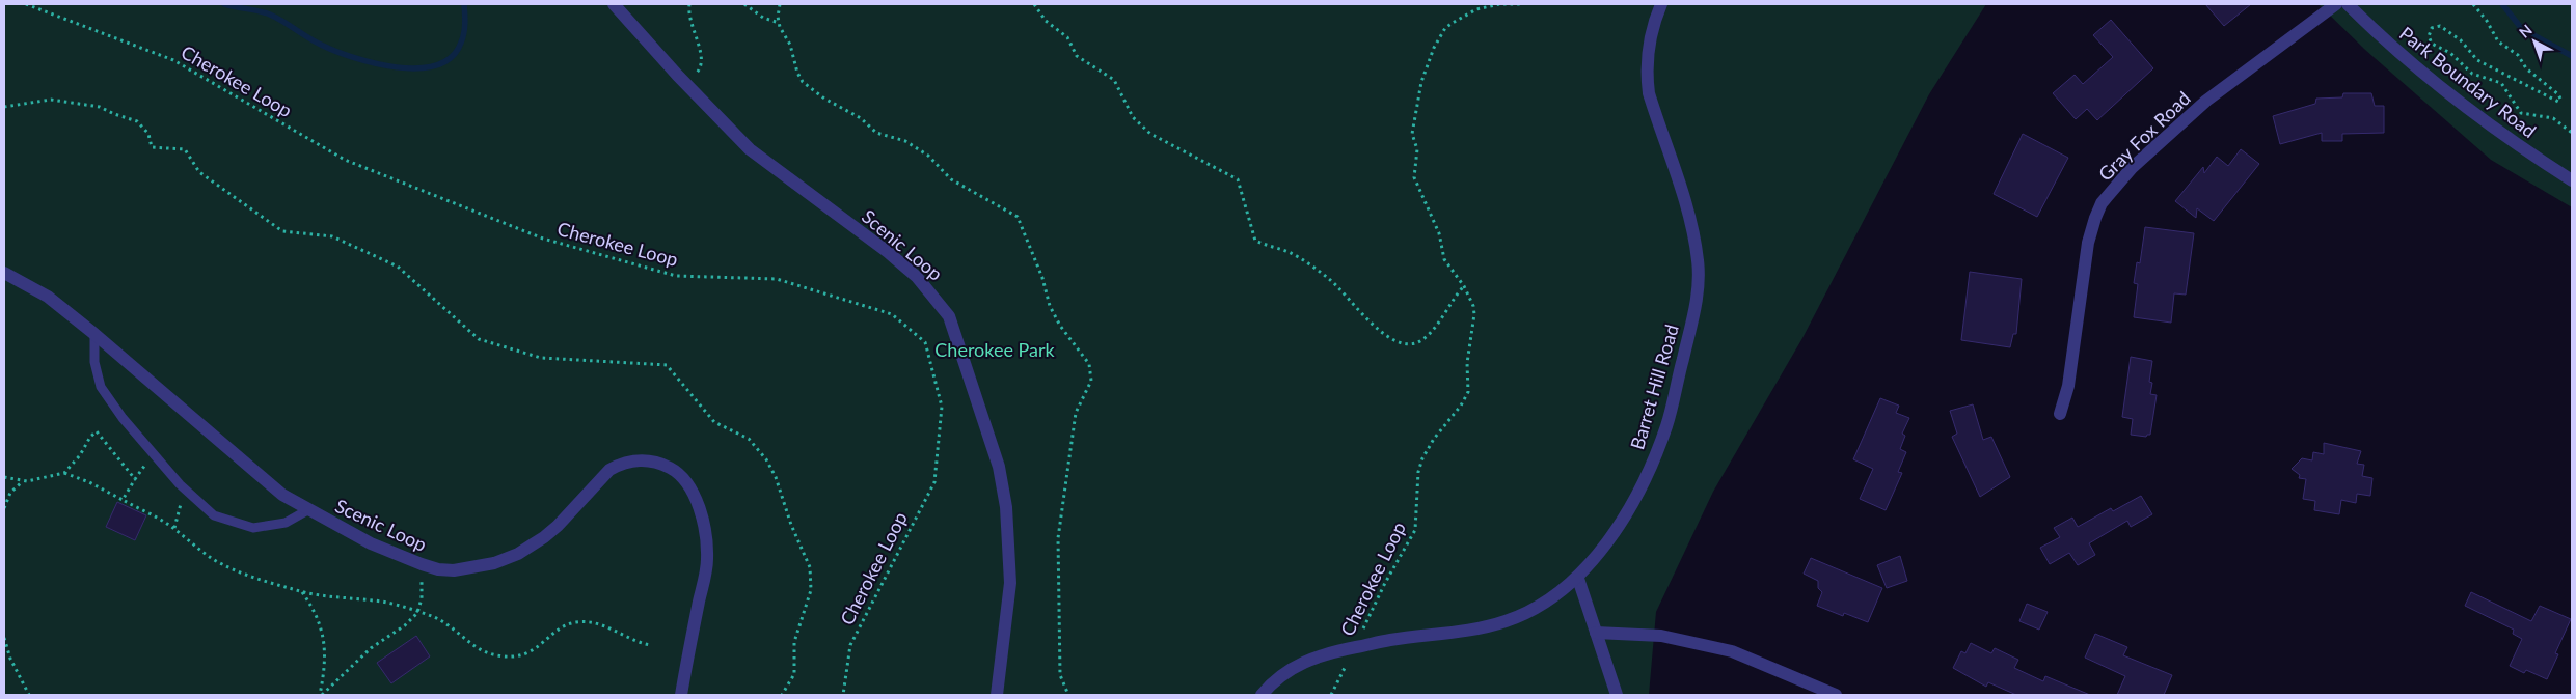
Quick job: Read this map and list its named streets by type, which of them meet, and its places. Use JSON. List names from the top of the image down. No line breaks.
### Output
{"streets":{"street":["Park Boundary Road","Gray Fox Road","Scenic Loop","Barret Hill Road"],"path":["Cherokee Loop"]},"crossings":[["Cherokee Loop","Barret Hill Road"]],"parks":["Cherokee Park"],"north":"top left"}
